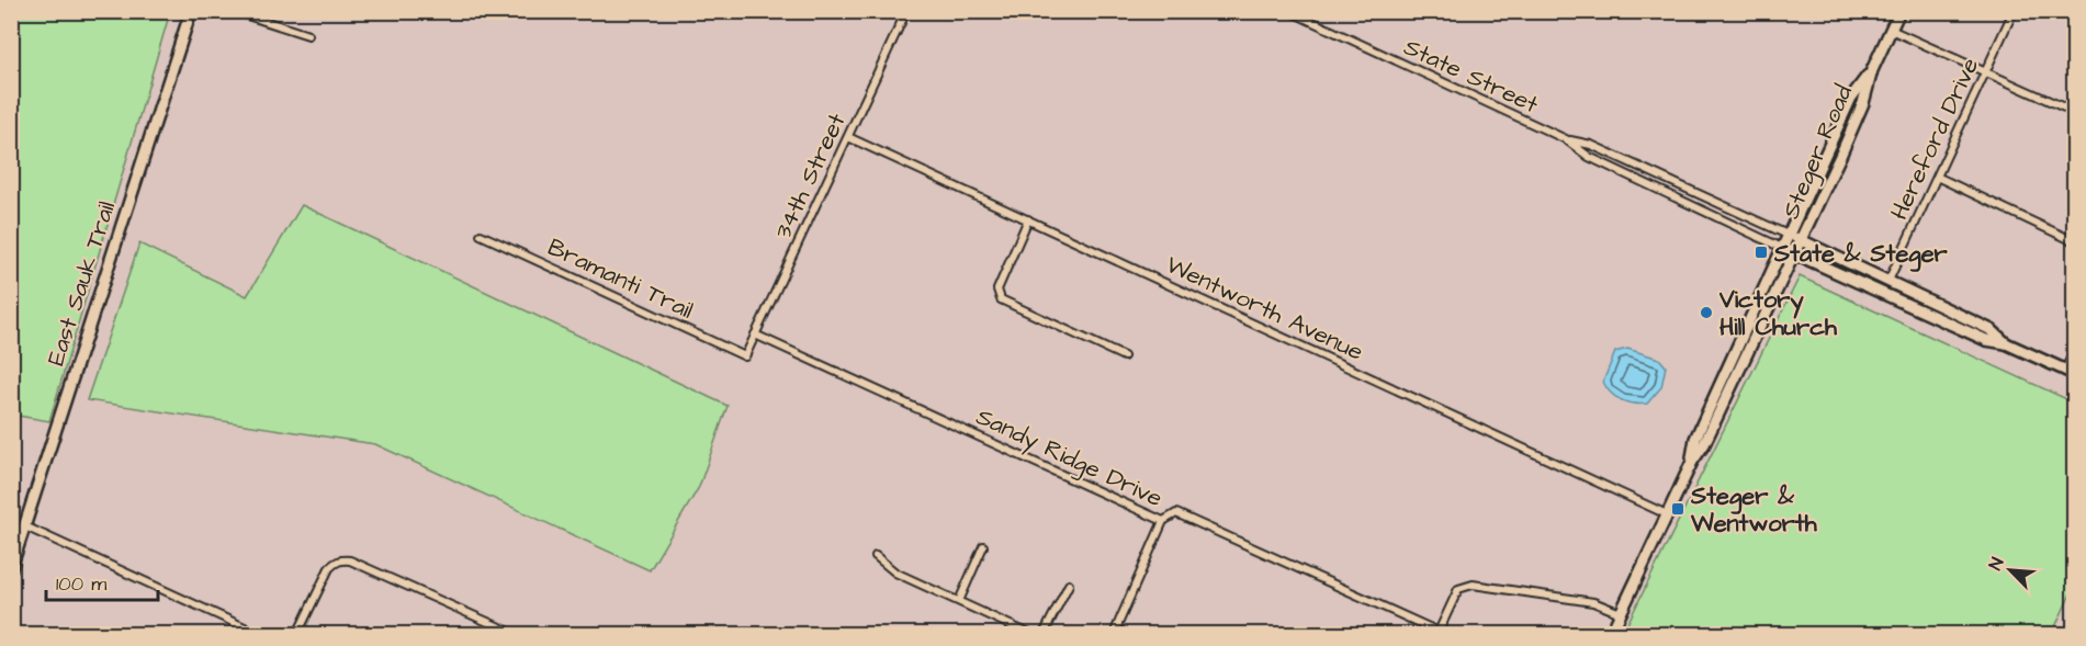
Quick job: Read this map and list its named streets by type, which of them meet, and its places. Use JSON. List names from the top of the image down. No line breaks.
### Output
{"streets":{"street":["State Street","Hereford Drive","Steger Road","34th Street","Bramanti Trail","East Sauk Trail","Wentworth Avenue","Sandy Ridge Drive"]},"crossings":[["State Street","Steger Road"],["34th Street","Bramanti Trail"],["34th Street","Wentworth Avenue"],["34th Street","Sandy Ridge Drive"]],"places":{"transit":["State & Steger","Steger & Wentworth"],"other":["Victory Hill Church"]},"scale_bar":"100 m","north":"top left"}
